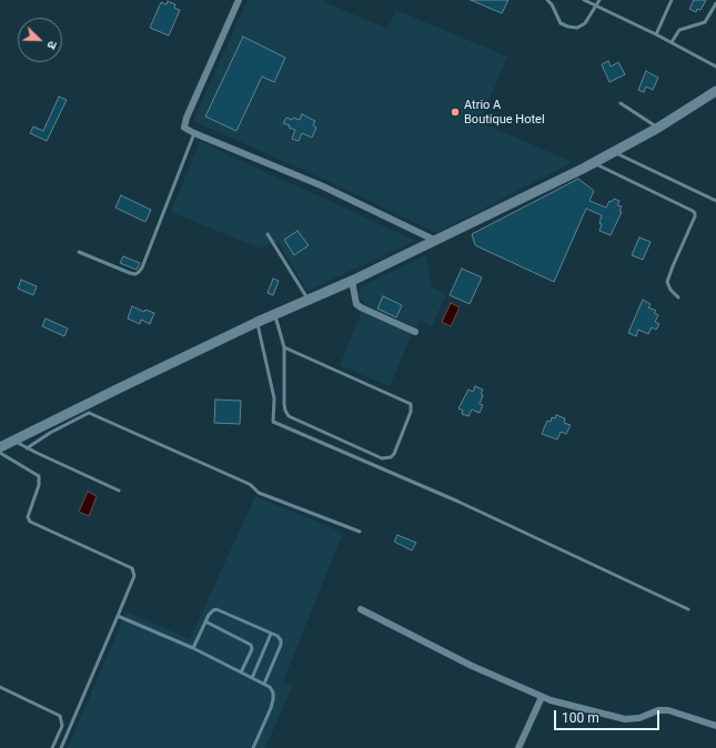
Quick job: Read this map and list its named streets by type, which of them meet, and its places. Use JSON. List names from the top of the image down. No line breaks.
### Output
{"places":["Atrio A Boutique Hotel"],"scale_bar":"100 m","north":"bottom right"}
